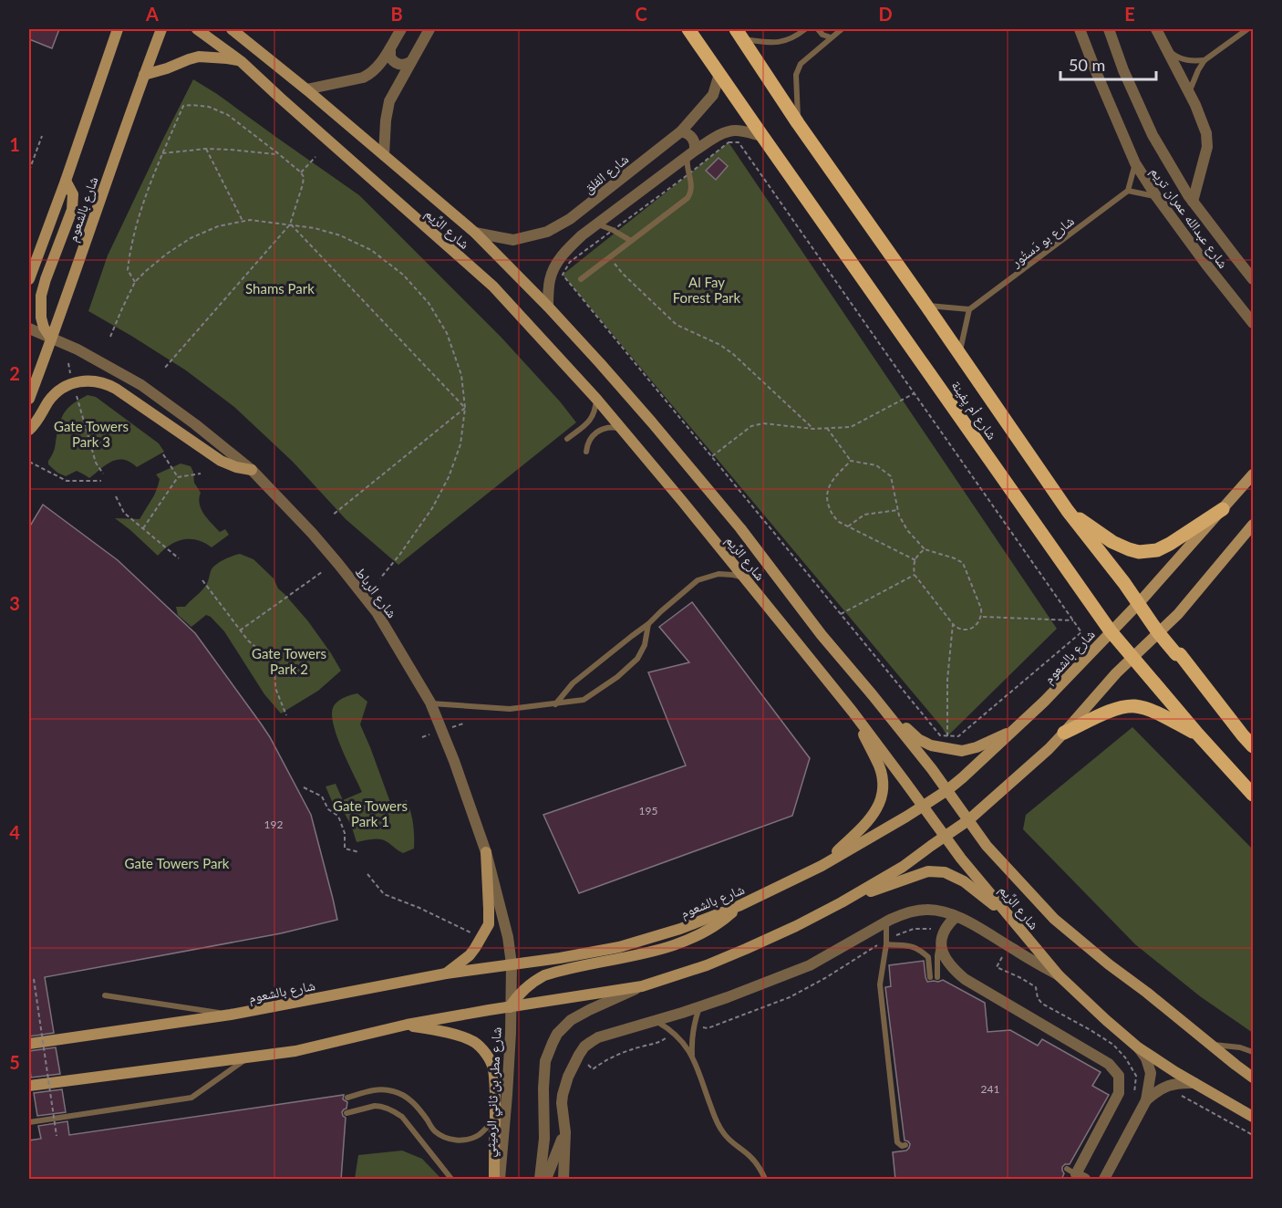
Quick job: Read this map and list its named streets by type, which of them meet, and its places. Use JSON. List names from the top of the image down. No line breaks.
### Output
{"streets":{"main road":["شارع بالشعوم","شارع الرِّيم","شارع أم يِفينة"],"street":["شارع الفلق","شارع عبدالله عمران تريم","شارع الرباط","شارع مطر بن ثاني الرميثي"],"lane":["شارع بو دَستُور"]},"crossings":[["شارع الفلق","شارع الرِّيم"],["شارع الفلق","شارع أم يِفينة"],["شارع بالشعوم","شارع الرِّيم"],["شارع بالشعوم","شارع أم يِفينة"],["شارع بالشعوم","شارع الرباط"],["شارع الرباط","شارع مطر بن ثاني الرميثي"]],"parks":["Al Fay Forest Park","Shams Park","Gate Towers Park 3","Gate Towers Park 2","Gate Towers Park 1","Gate Towers Park"],"house_numbers":["195","192","241"],"scale_bar":"50 m","grid":{"columns":["A","B","C","D","E"],"rows":["1","2","3","4","5"]}}
